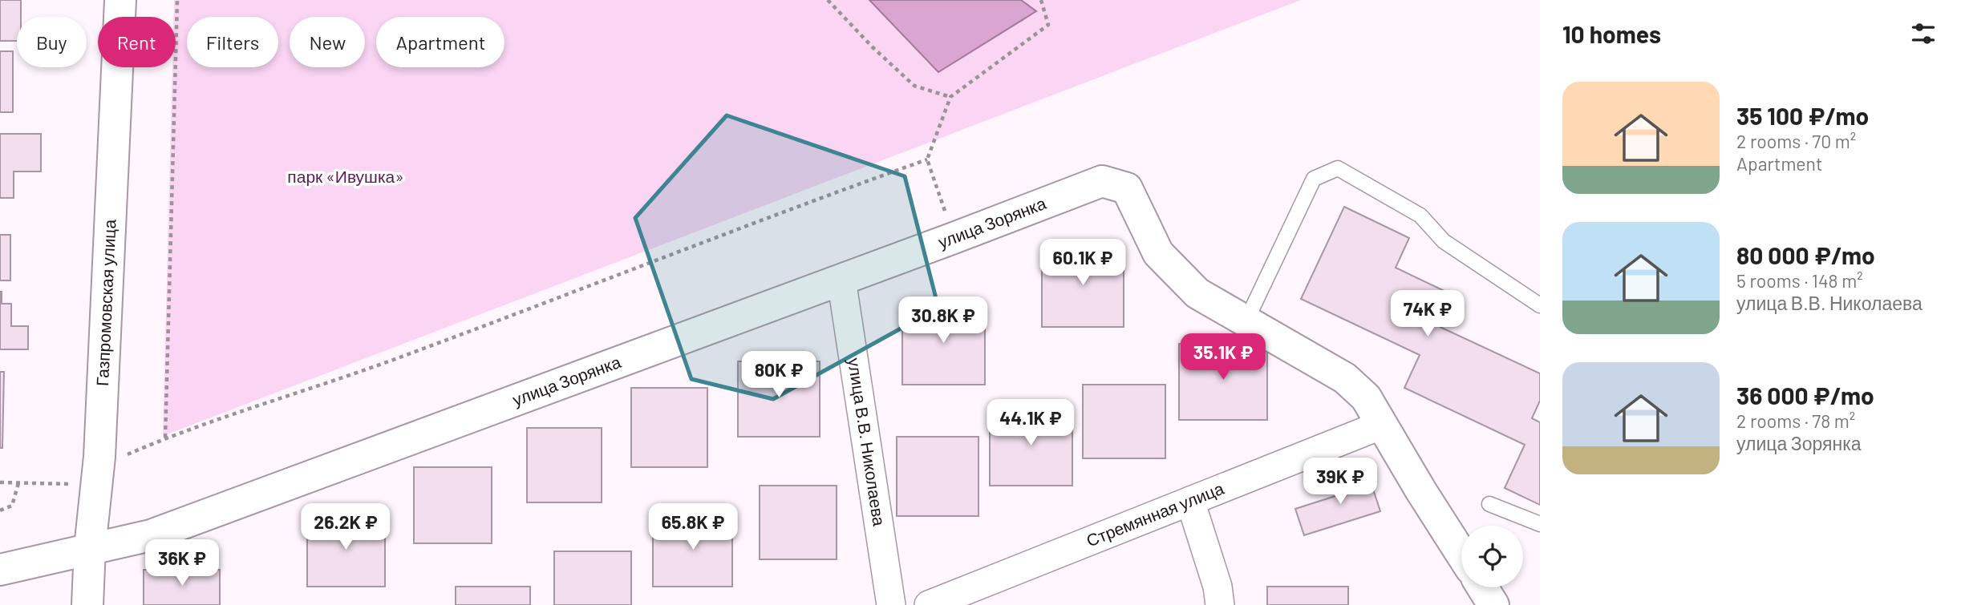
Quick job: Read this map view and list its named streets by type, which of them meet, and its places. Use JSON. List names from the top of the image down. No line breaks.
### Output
{"streets":{"street":["улица Зорянка","Газпромовская улица","улица В.В. Николаева","Стремянная улица"]},"crossings":[["улица Зорянка","Газпромовская улица"],["улица Зорянка","улица В.В. Николаева"]],"parks":["парк «Ивушка»"],"page":{"heading":"10 homes","chip":["Buy","Rent","Filters","New","Apartment"],"list":[{"name":"35 100 ₽/mo","note":"2 rooms · 70 m² · Apartment"},{"name":"80 000 ₽/mo","note":"5 rooms · 148 m² · улица В.В. Николаева"},{"name":"36 000 ₽/mo","note":"2 rooms · 78 m² · улица Зорянка"}],"price":["60.1K ₽","74K ₽","30.8K ₽","35.1K ₽","80K ₽","44.1K ₽","39K ₽","26.2K ₽","65.8K ₽","36K ₽"]}}
